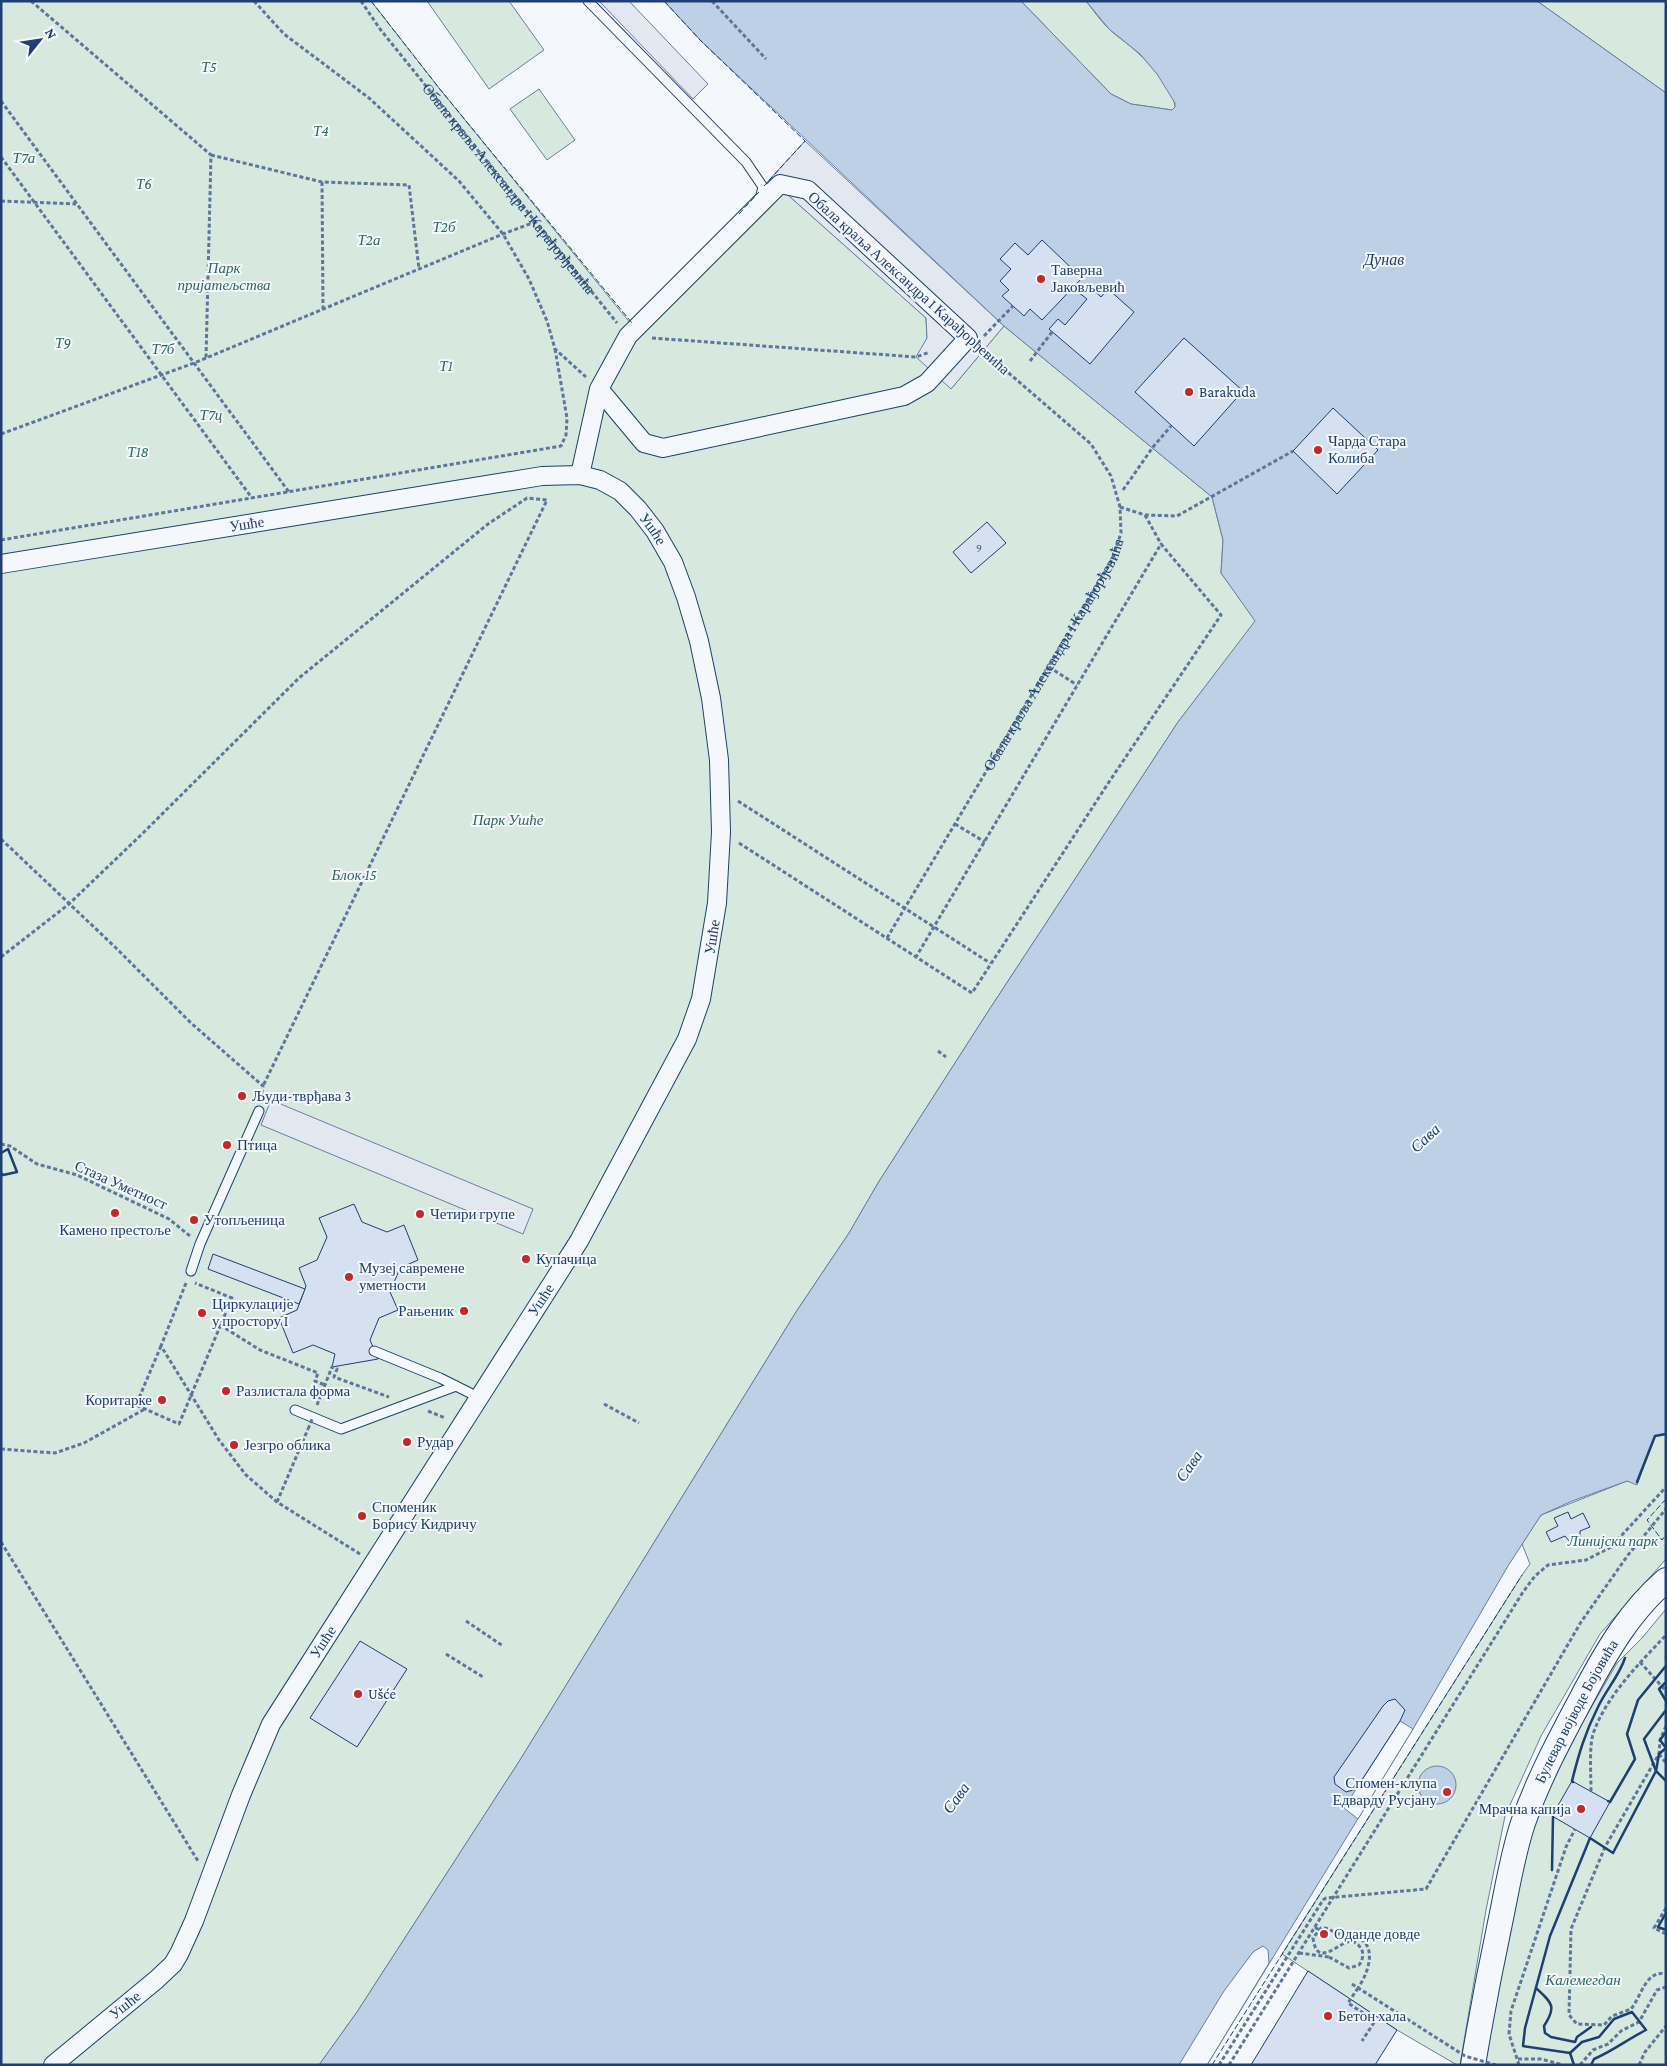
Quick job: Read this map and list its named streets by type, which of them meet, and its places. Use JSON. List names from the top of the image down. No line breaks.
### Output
{"streets":{"main road":["Булевар војводе Бојовића"],"street":["Обала краља Александра I Карађорђевића","Ушће"],"path":["Стаза Уметност"]},"water":["Дунав","Сава"],"parks":["Т5","Т4","Т7а","Т6","Т2б","Т2а","Парк пријатељства","Т9","Т7б","Т1","Т7ц","Т18","Парк Ушће","Блок 15","Линијски парк","Калемегдан"],"places":["Таверна Јаковљевић","Barakuda","Чарда Стара Колиба","Људи-тврђава 3","Птица","Камено престоље","Четири групе","Утопљеница","Купачица","Музеј савремене уметности","Рањеник","Циркулације у простору I","Разлистала форма","Коритарке","Рудар","Језгро облика","Споменик Борису Кидричу","Ušće","Спомен-клупа Едварду Русјану","Мрачна капија","Оданде довде","Бетон хала"],"house_numbers":["9"],"north":"top right"}
